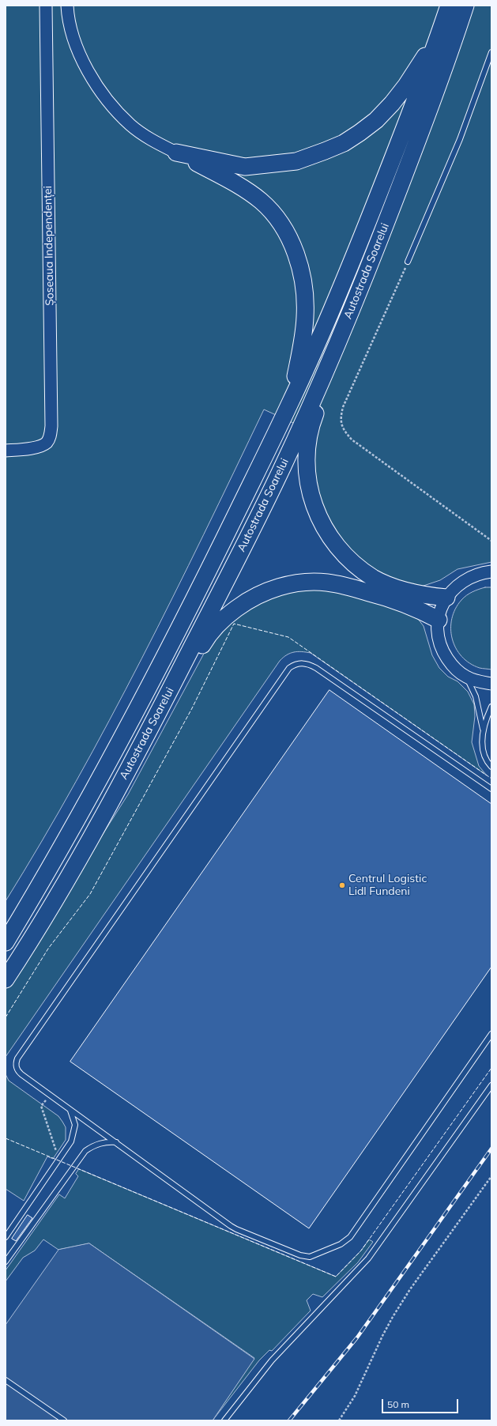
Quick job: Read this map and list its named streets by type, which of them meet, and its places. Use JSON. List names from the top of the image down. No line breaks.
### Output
{"streets":{"highway":["Autostrada Soarelui"],"street":["Șoseaua Independenței"]},"places":["Centrul Logistic Lidl Fundeni"],"scale_bar":"50 m"}
